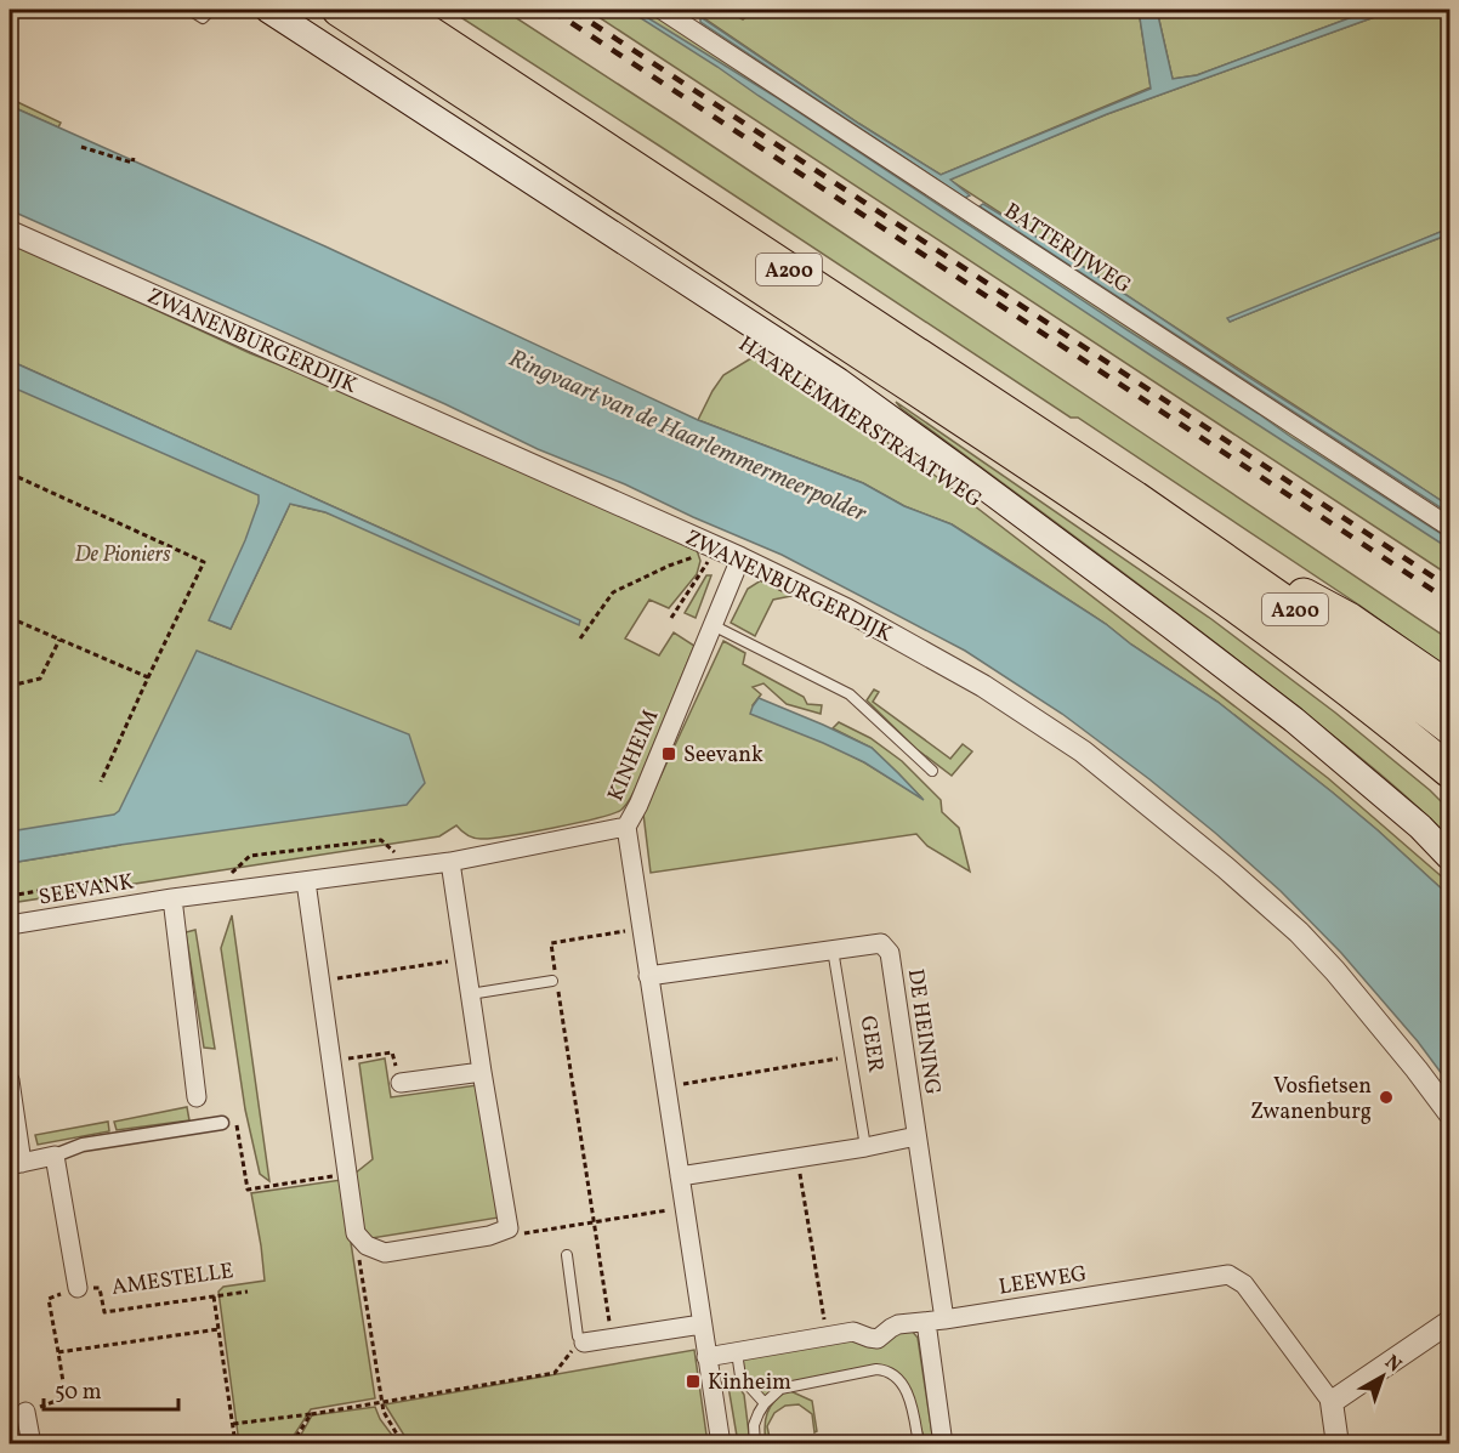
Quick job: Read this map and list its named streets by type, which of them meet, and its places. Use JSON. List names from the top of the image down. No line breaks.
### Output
{"streets":{"highway":["A200"],"main road":["HAARLEMMERSTRAATWEG"],"street":["BATTERIJWEG","ZWANENBURGERDIJK","KINHEIM","SEEVANK","DE HEINING","LEEWEG"],"lane":["GEER"],"path":["AMESTELLE"]},"crossings":[["ZWANENBURGERDIJK","KINHEIM"],["KINHEIM","SEEVANK"],["KINHEIM","DE HEINING"],["KINHEIM","LEEWEG"],["DE HEINING","GEER"],["DE HEINING","LEEWEG"]],"water":["Ringvaart van de Haarlemmermeerpolder"],"parks":["De Pioniers"],"places":{"transit":["Seevank","Kinheim"],"other":["Vosfietsen Zwanenburg"]},"scale_bar":"50 m","north":"top right"}
